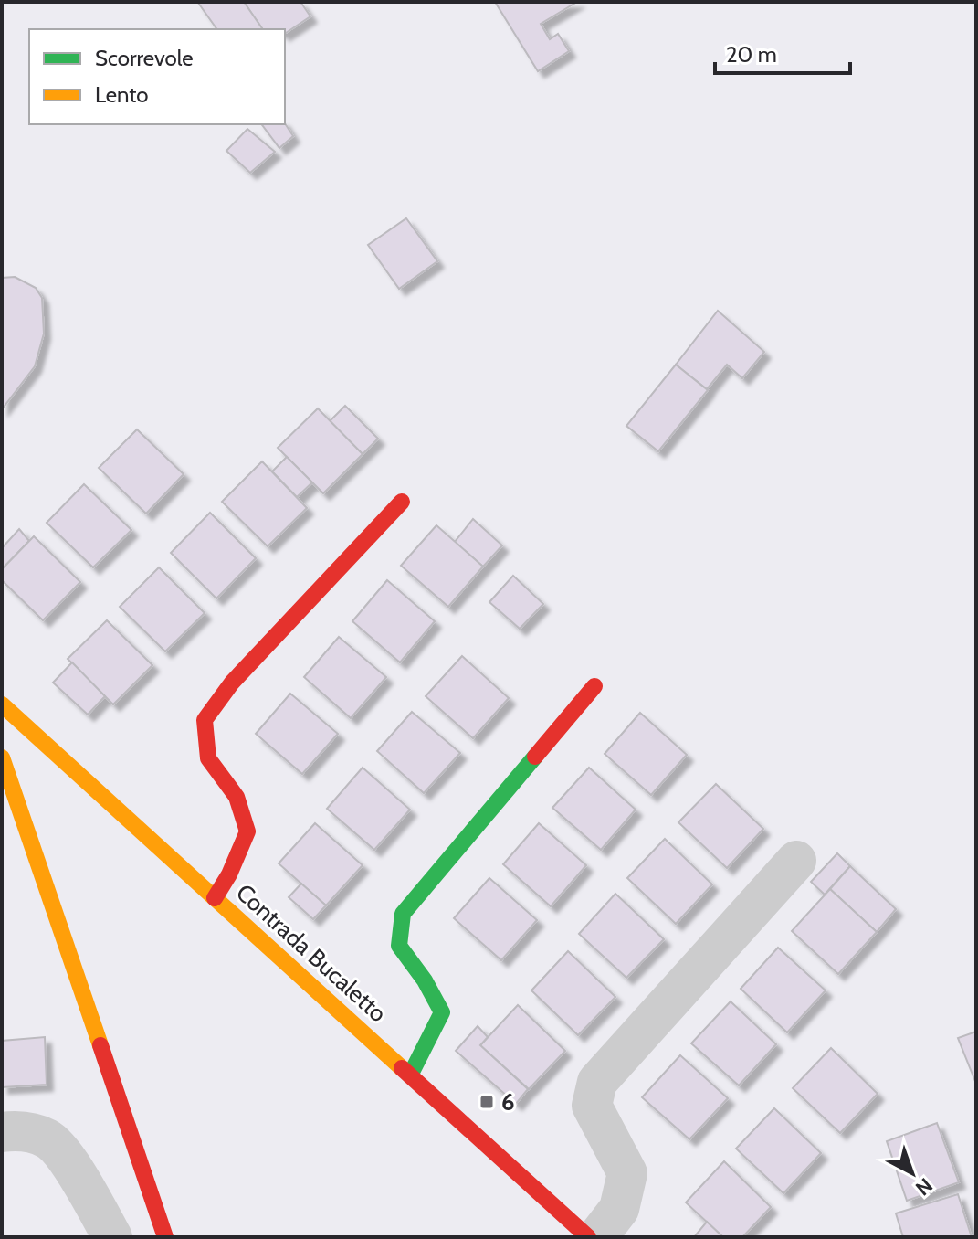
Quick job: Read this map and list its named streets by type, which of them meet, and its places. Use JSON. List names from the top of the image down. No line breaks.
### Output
{"streets":{"street":["Contrada Bucaletto"]},"places":{"transit":["6"]},"legend":["Scorrevole","Lento"],"scale_bar":"20 m","north":"bottom right"}
